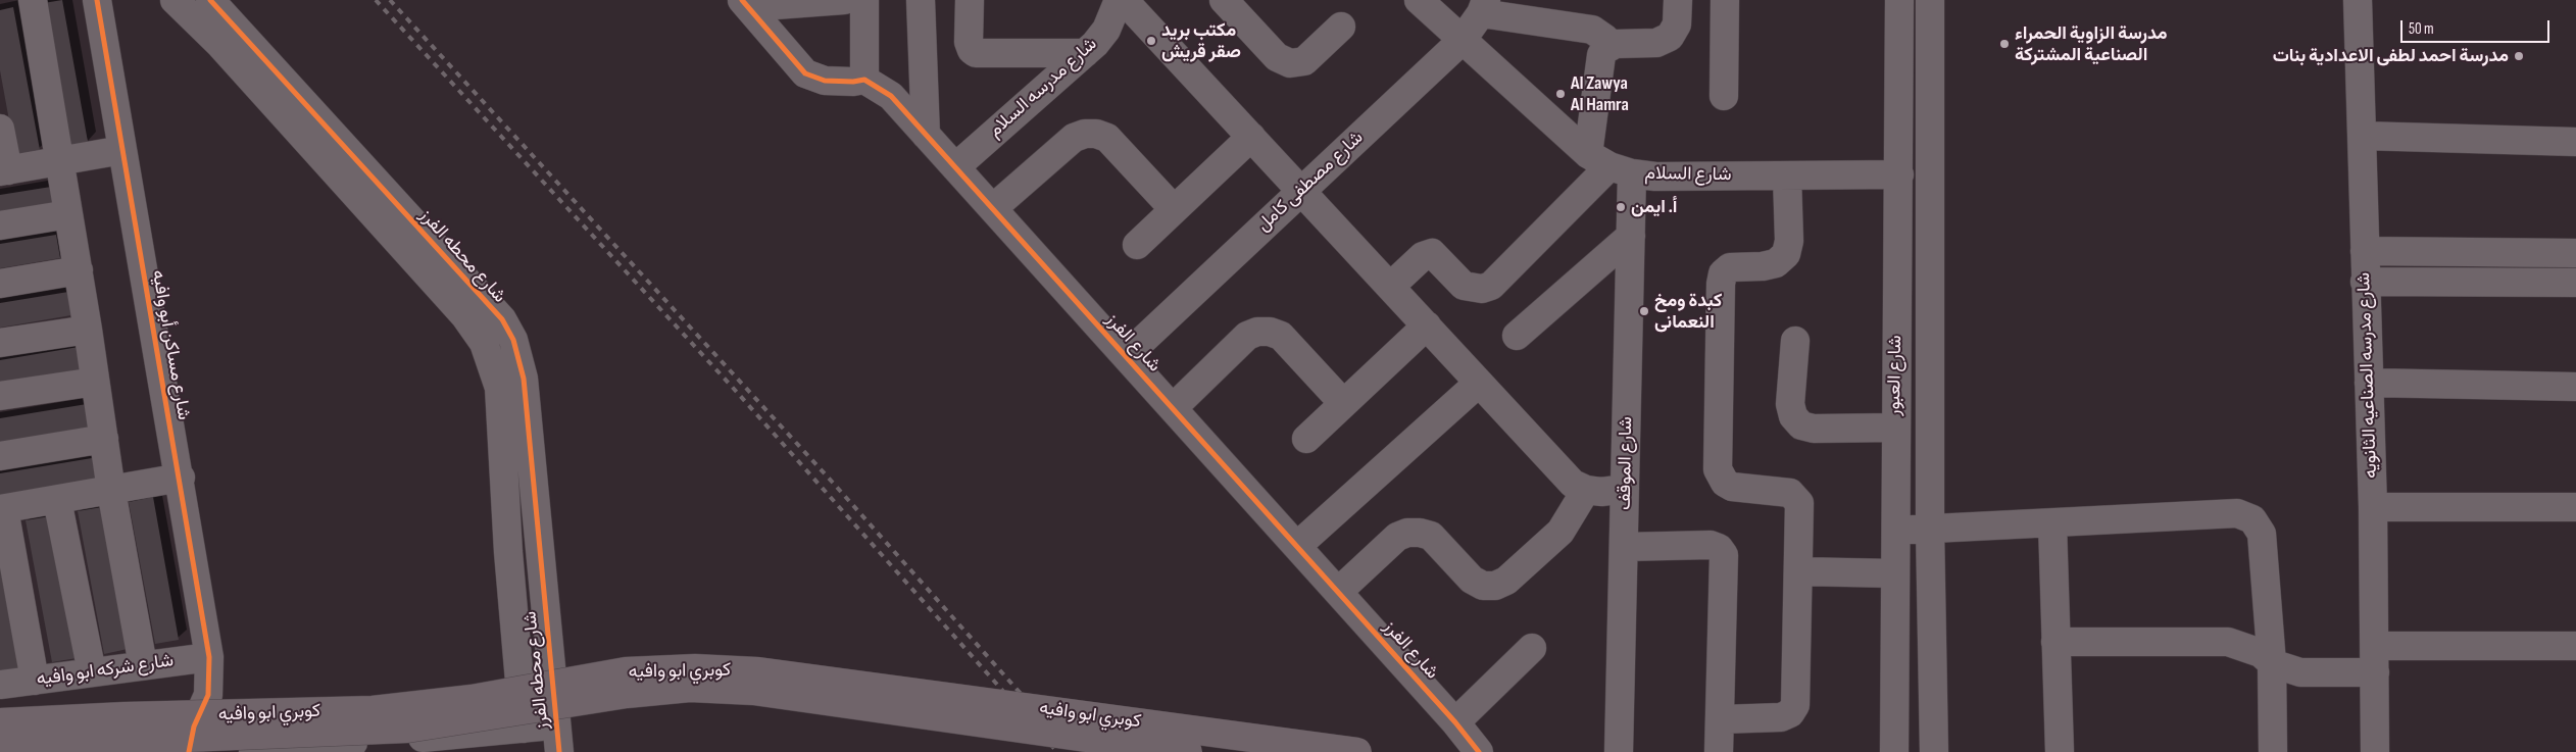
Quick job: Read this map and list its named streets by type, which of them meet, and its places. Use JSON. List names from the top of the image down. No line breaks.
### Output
{"streets":{"main road":["كوبري ابو وافيه"],"street":["شارع مدرسه السلام","شارع السلام","شارع مصطفى كامل","شارع محطه الفرز","شارع الفرز","شارع مساكن أبو وافيه","شارع العبور","شارع مدرسه الصناعيه الثانويه","شارع الموقف","شارع شركه ابو وافيه"]},"crossings":[["شارع مدرسه السلام","شارع الفرز"],["شارع السلام","شارع العبور"],["شارع السلام","شارع الموقف"],["شارع مصطفى كامل","شارع الفرز"],["شارع مساكن أبو وافيه","شارع شركه ابو وافيه"]],"places":["مكتب بريد صقر قريش","مدرسة الزاوية الحمراء الصناعية المشتركة","مدرسة احمد لطفى الاعدادية بنات","Al Zawya Al Hamra","أ. ايمن","كبدة ومخ النعمانى"],"scale_bar":"50 m"}
